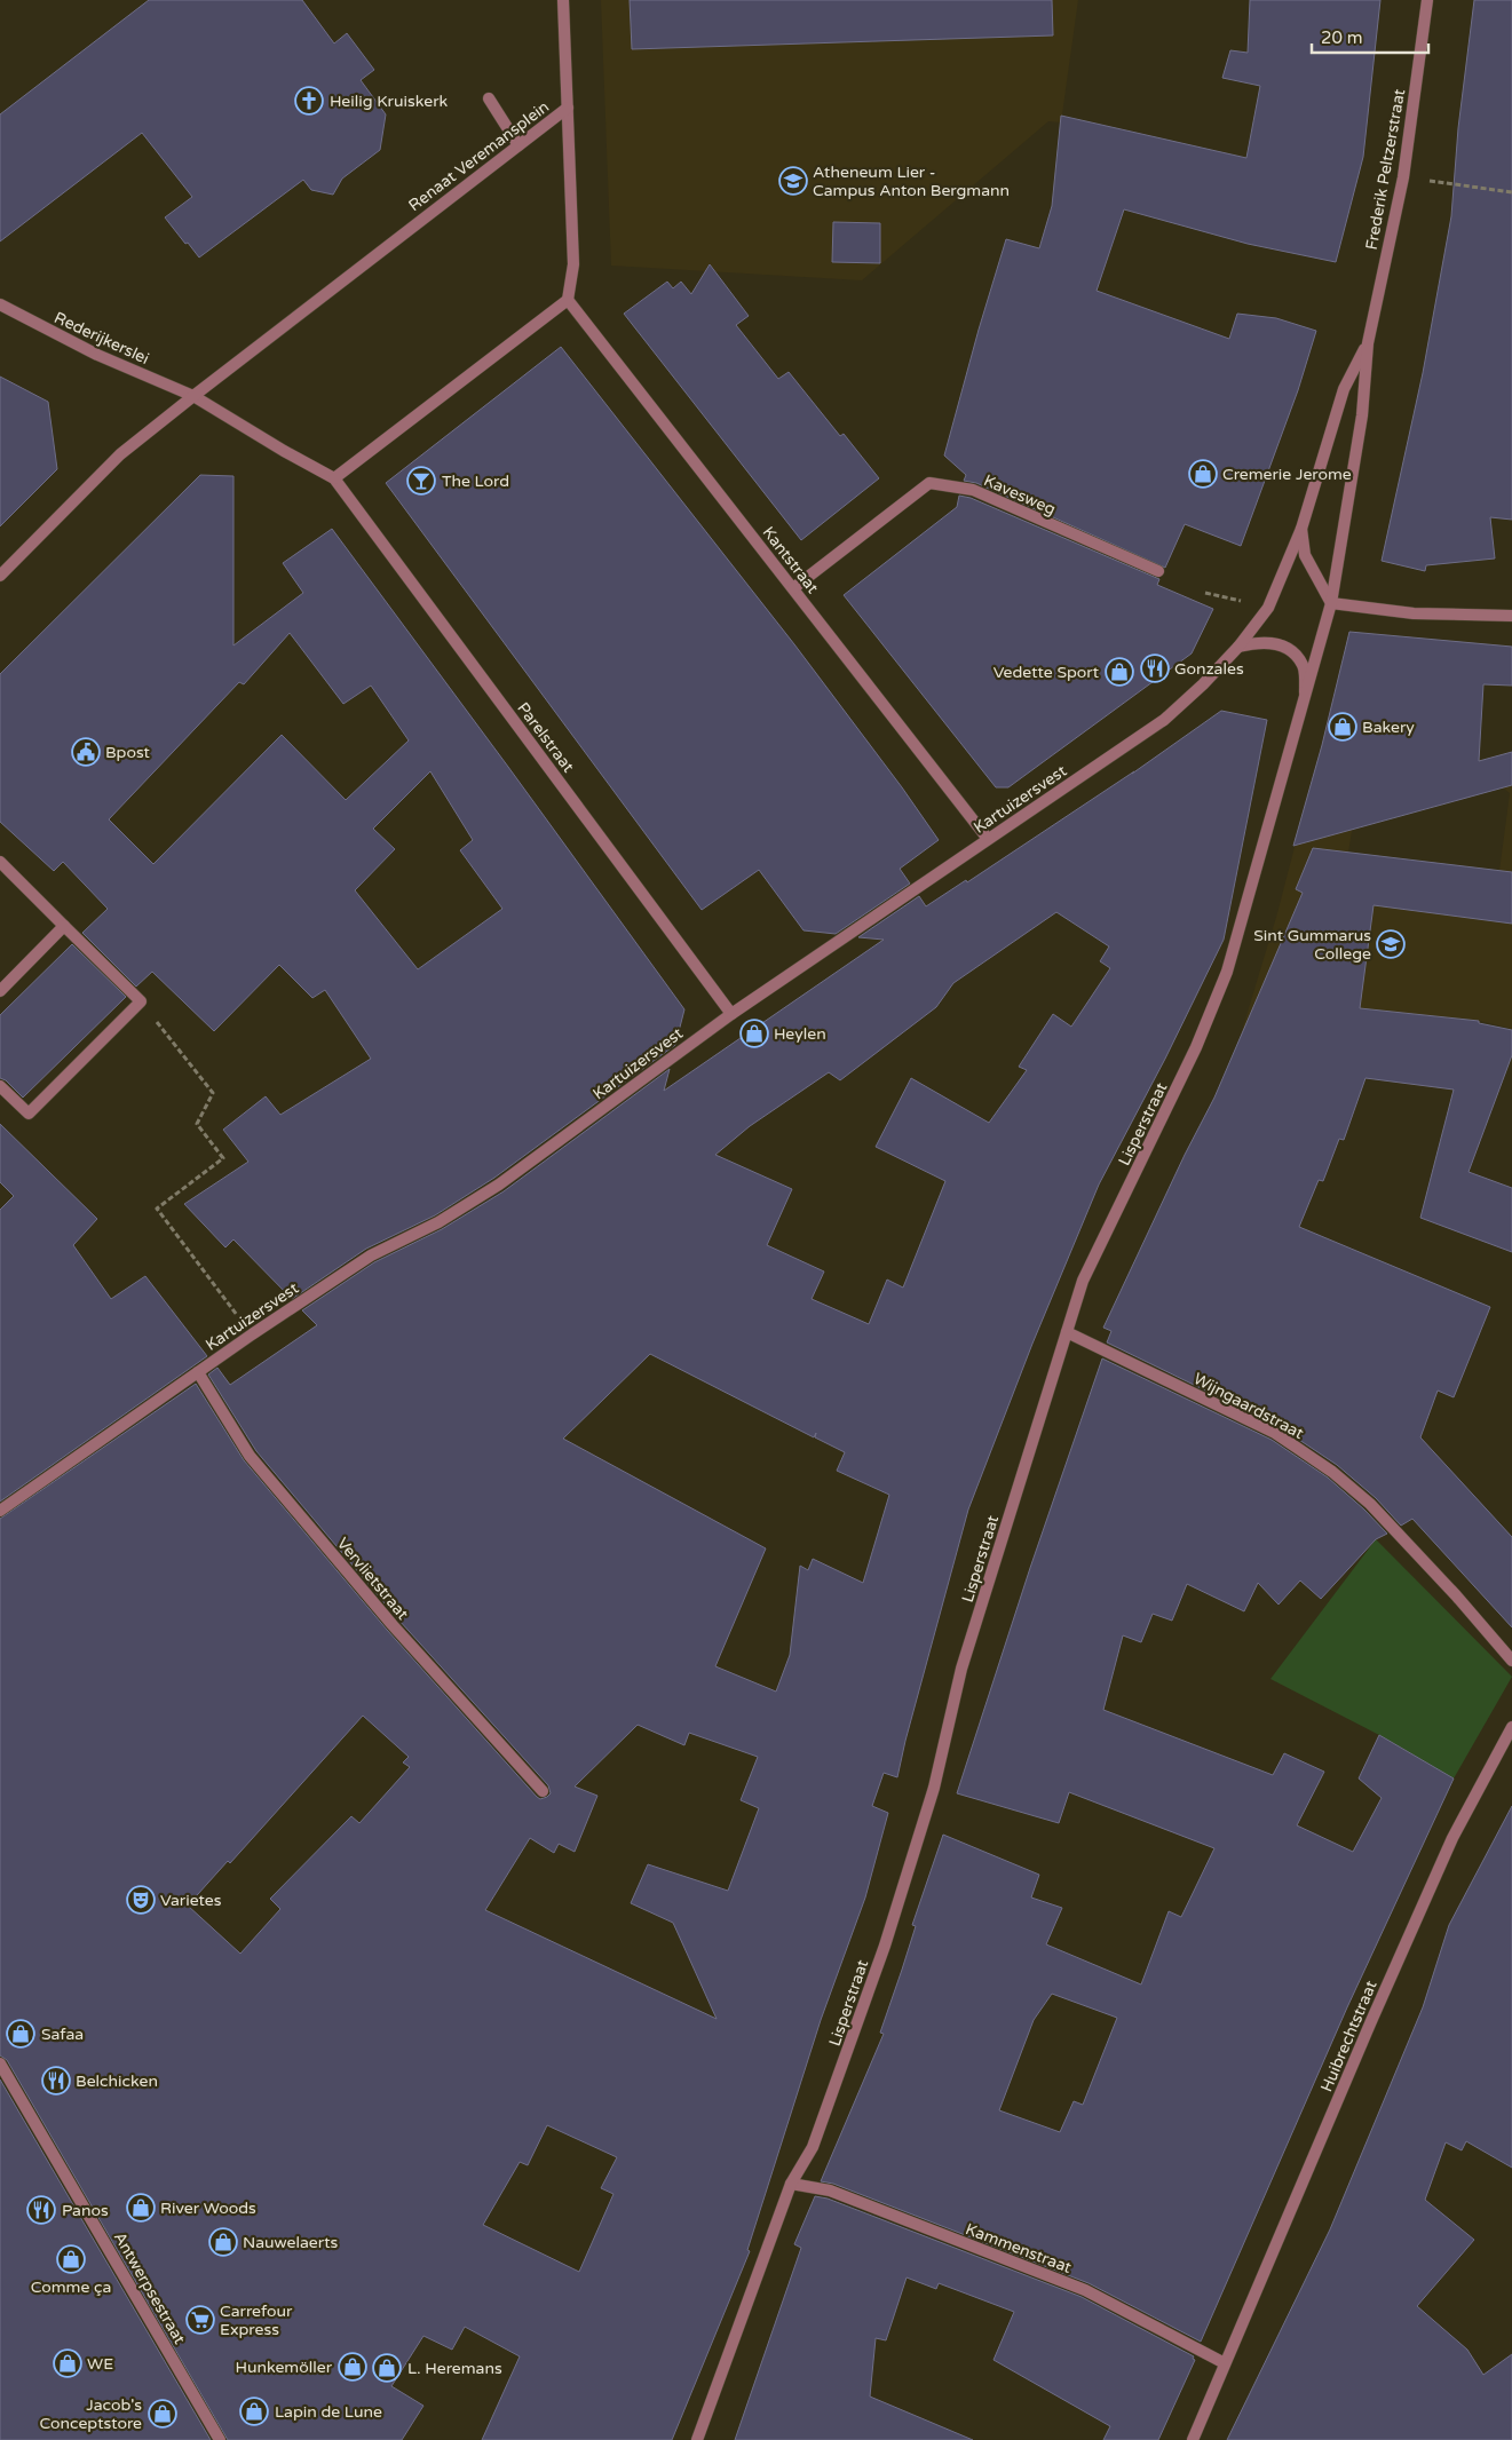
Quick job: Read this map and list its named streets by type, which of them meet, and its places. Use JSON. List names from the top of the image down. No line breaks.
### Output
{"streets":{"street":["Renaat Veremansplein","Frederik Peltzerstraat","Rederijkerslei","Kavesweg","Kantstraat","Parelstraat","Kartuizersvest","Lisperstraat","Wijngaardstraat","Vervlietstraat","Huibrechtstraat","Kammenstraat","Antwerpsestraat"]},"crossings":[["Renaat Veremansplein","Rederijkerslei"],["Renaat Veremansplein","Kantstraat"],["Frederik Peltzerstraat","Kartuizersvest"],["Frederik Peltzerstraat","Lisperstraat"],["Kavesweg","Kantstraat"],["Kantstraat","Kartuizersvest"],["Parelstraat","Kartuizersvest"],["Kartuizersvest","Lisperstraat"],["Kartuizersvest","Vervlietstraat"],["Lisperstraat","Wijngaardstraat"],["Lisperstraat","Kammenstraat"],["Huibrechtstraat","Kammenstraat"]],"places":{"church":["Heilig Kruiskerk"],"school or university":["Atheneum Lier - Campus Anton Bergmann","Sint Gummarus College"],"shop":["Cremerie Jerome","Vedette Sport","Bakery","Heylen","Safaa","River Woods","Nauwelaerts","Comme ça","WE","Hunkemöller","L. Heremans","Lapin de Lune","Jacob's Conceptstore"],"bar":["The Lord"],"restaurant":["Gonzales","Belchicken","Panos"],"public building":["Bpost"],"theatre":["Varietes"],"supermarket":["Carrefour Express"]},"scale_bar":"20 m"}
